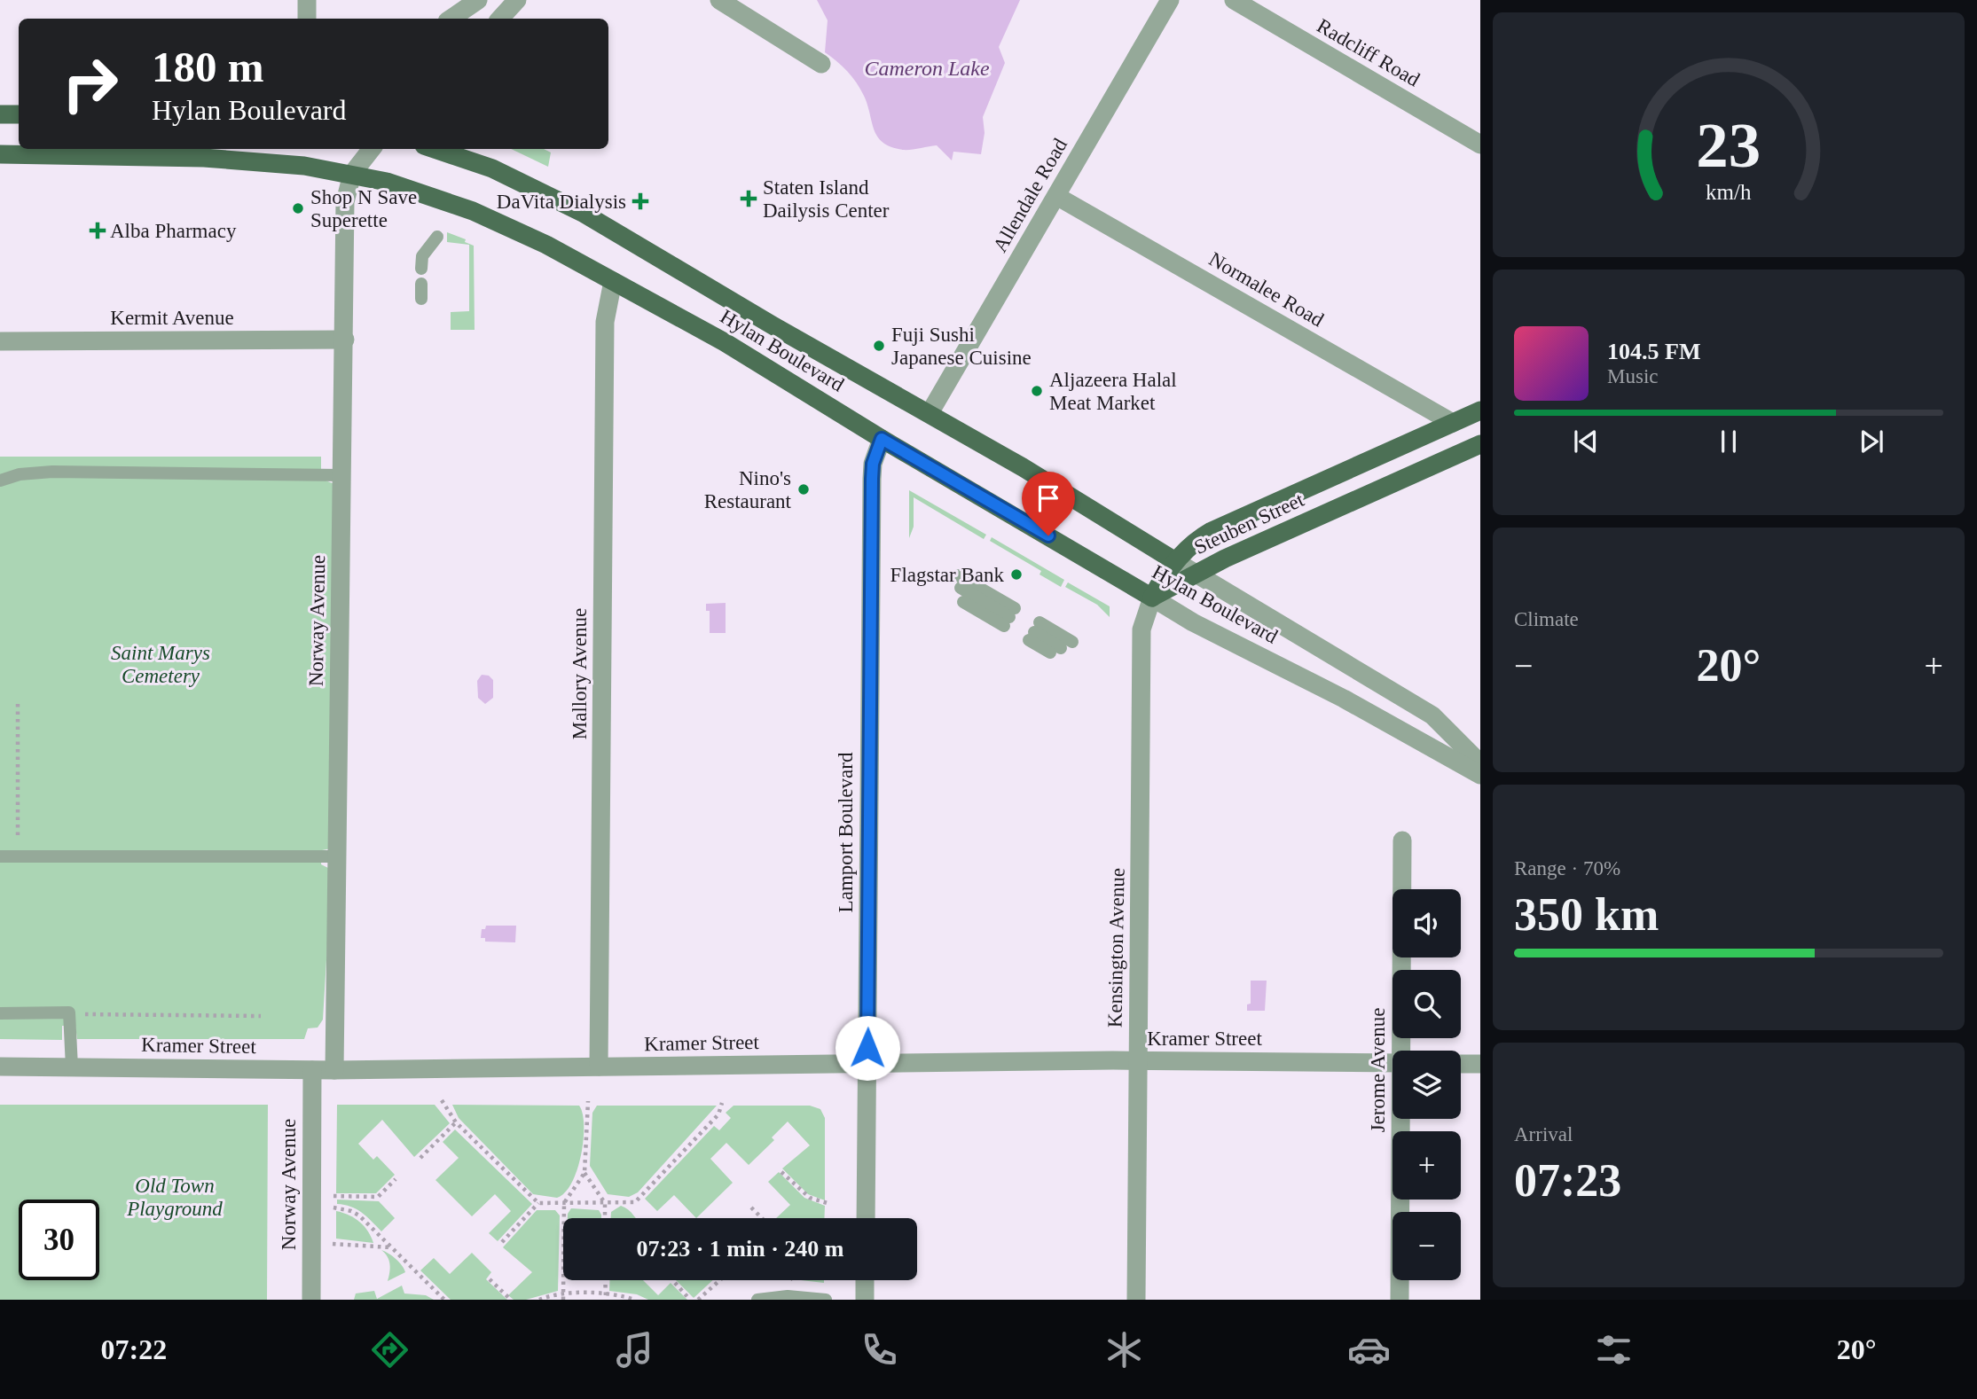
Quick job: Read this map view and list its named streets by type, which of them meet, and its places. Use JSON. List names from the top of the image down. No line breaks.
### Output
{"streets":{"main road":["Hylan Boulevard","Steuben Street"],"street":["Radcliff Road","Allendale Road","Normalee Road","Kermit Avenue","Norway Avenue","Mallory Avenue","Lamport Boulevard","Kensington Avenue","Kramer Street","Jerome Avenue"]},"crossings":[["Allendale Road","Normalee Road"],["Allendale Road","Hylan Boulevard"],["Normalee Road","Steuben Street"],["Kermit Avenue","Norway Avenue"],["Hylan Boulevard","Steuben Street"],["Hylan Boulevard","Norway Avenue"],["Hylan Boulevard","Mallory Avenue"],["Hylan Boulevard","Lamport Boulevard"],["Hylan Boulevard","Kensington Avenue"],["Steuben Street","Kensington Avenue"],["Norway Avenue","Kramer Street"],["Mallory Avenue","Kramer Street"],["Lamport Boulevard","Kramer Street"],["Kensington Avenue","Kramer Street"]],"water":["Cameron Lake"],"parks":["Saint Marys Cemetery","Old Town Playground"],"places":{"health":["Staten Island Dailysis Center","DaVita Dialysis","Alba Pharmacy"],"other":["Shop N Save Superette","Fuji Sushi Japanese Cuisine","Aljazeera Halal Meat Market","Nino's Restaurant","Flagstar Bank"]},"page":{"turn":["180 m","Hylan Boulevard"],"song":["104.5 FM","Music"],"tile":["Climate",["Range · 70%","350 km"],["Arrival","07:23"]],"heat":["−","20°","+"],"map_buttons":["+","−"],"limit":"30","trip":"07:23 · 1 min · 240 m","tabs":["07:22","20°"],"gauge":["23","km/h"]}}
